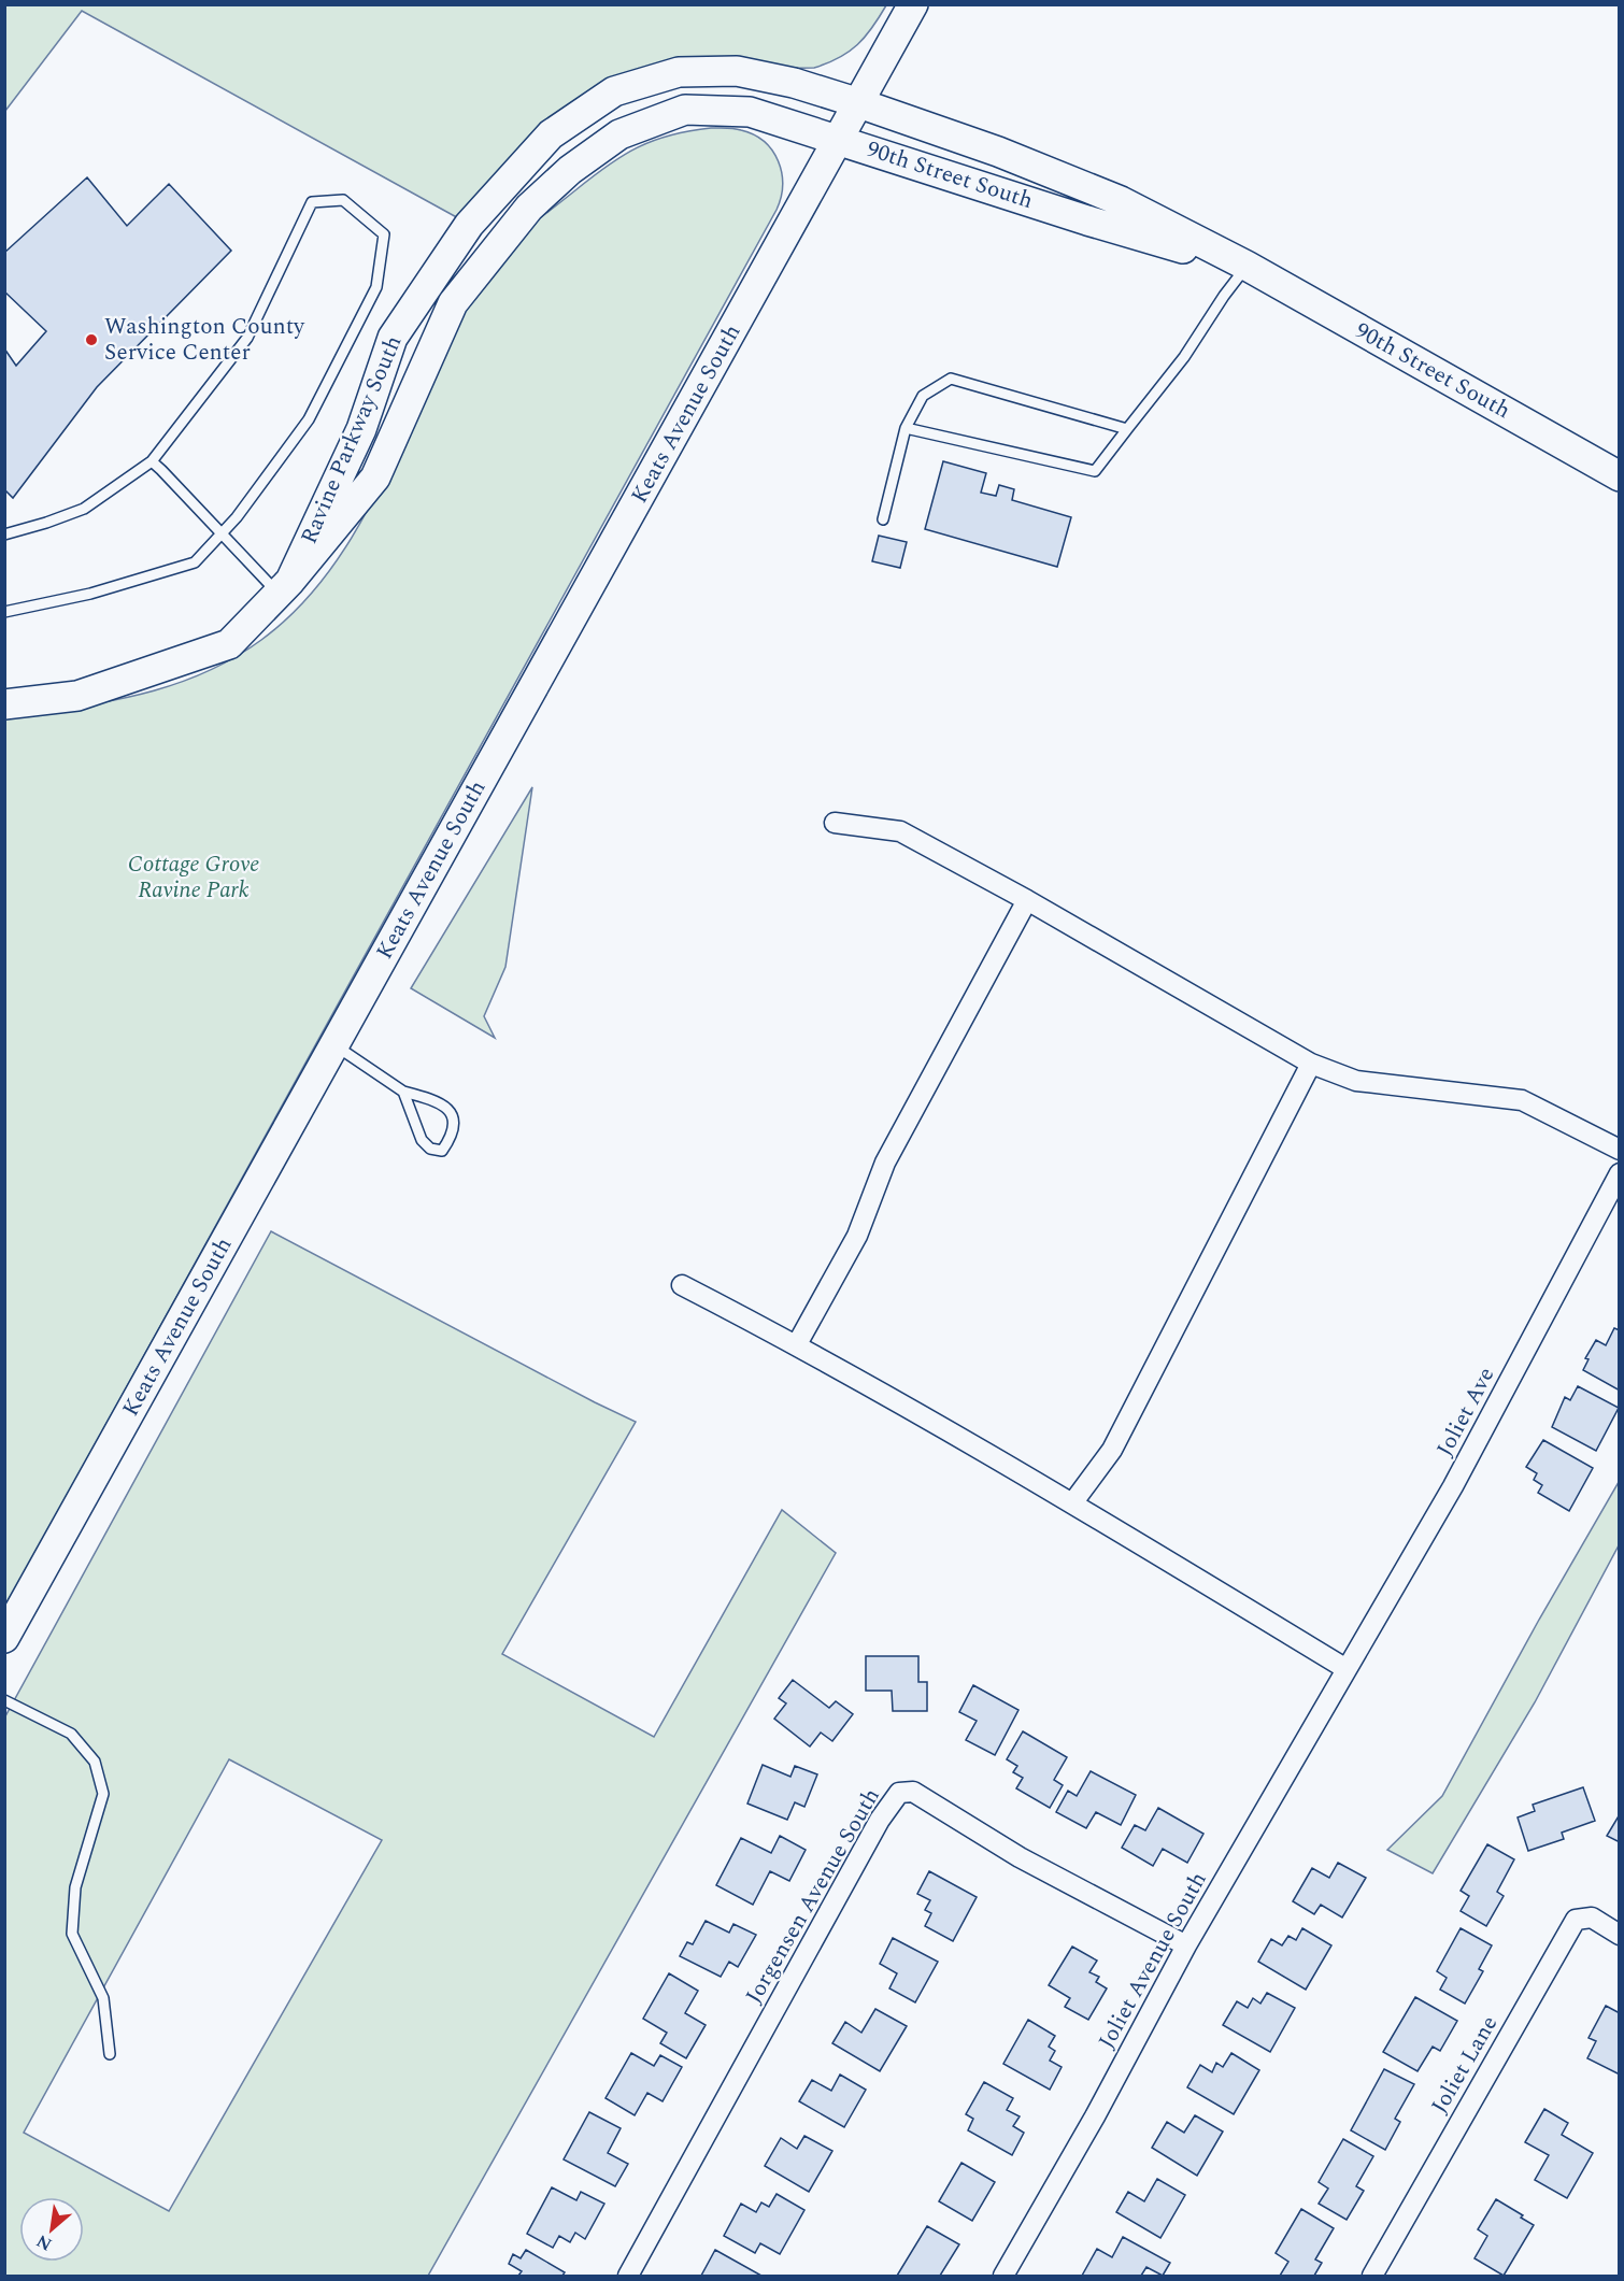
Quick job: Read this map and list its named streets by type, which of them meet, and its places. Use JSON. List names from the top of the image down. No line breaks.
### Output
{"streets":{"street":["90th Street South","Keats Avenue South","Ravine Parkway South","Joliet Ave","Jorgensen Avenue South","Joliet Avenue South","Joliet Lane"]},"crossings":[["90th Street South","Keats Avenue South"],["90th Street South","Ravine Parkway South"],["Keats Avenue South","Ravine Parkway South"],["Joliet Ave","Joliet Avenue South"],["Jorgensen Avenue South","Joliet Avenue South"]],"parks":["Cottage Grove Ravine Park"],"places":["Washington County Service Center"],"north":"bottom left"}
